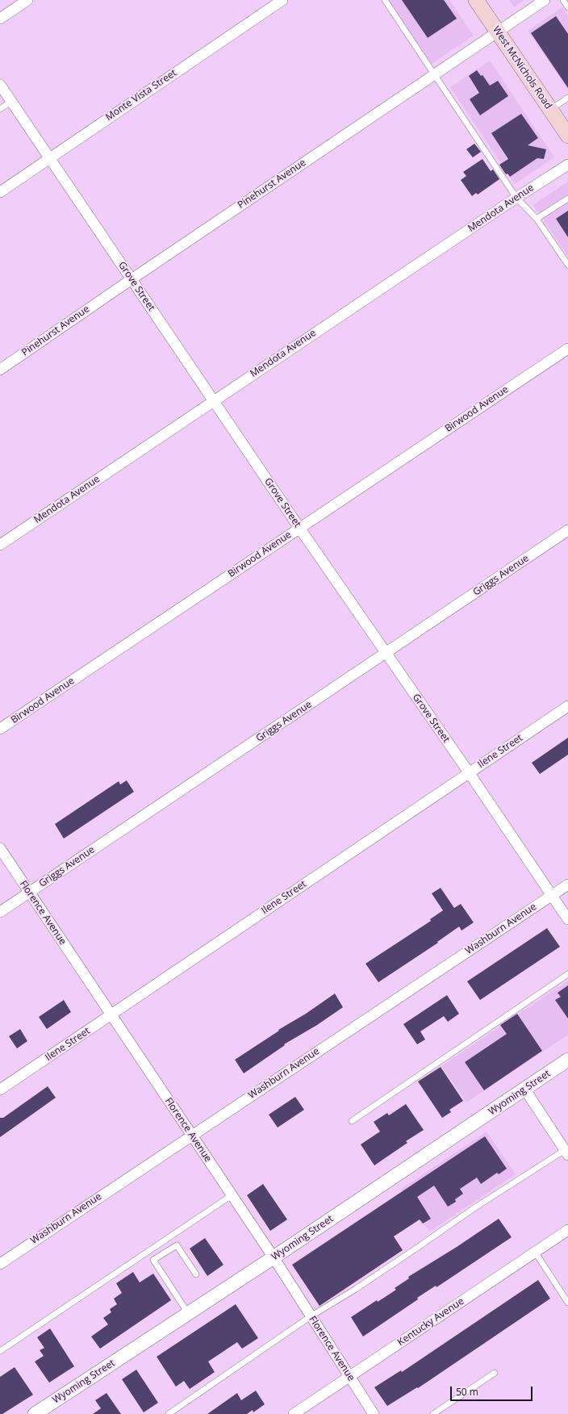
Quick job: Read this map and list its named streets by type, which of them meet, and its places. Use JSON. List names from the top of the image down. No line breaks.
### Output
{"streets":{"main road":["West McNichols Road"],"street":["Monte Vista Street","Pinehurst Avenue","Mendota Avenue","Grove Street","Birwood Avenue","Griggs Avenue","Ilene Street","Florence Avenue","Washburn Avenue","Wyoming Street","Kentucky Avenue"]},"crossings":[["West McNichols Road","Pinehurst Avenue"],["Monte Vista Street","Grove Street"],["Pinehurst Avenue","Grove Street"],["Mendota Avenue","Grove Street"],["Grove Street","Birwood Avenue"],["Grove Street","Griggs Avenue"],["Grove Street","Ilene Street"],["Grove Street","Washburn Avenue"],["Griggs Avenue","Florence Avenue"],["Ilene Street","Florence Avenue"],["Florence Avenue","Washburn Avenue"],["Florence Avenue","Wyoming Street"],["Florence Avenue","Kentucky Avenue"]],"scale_bar":"50 m"}
